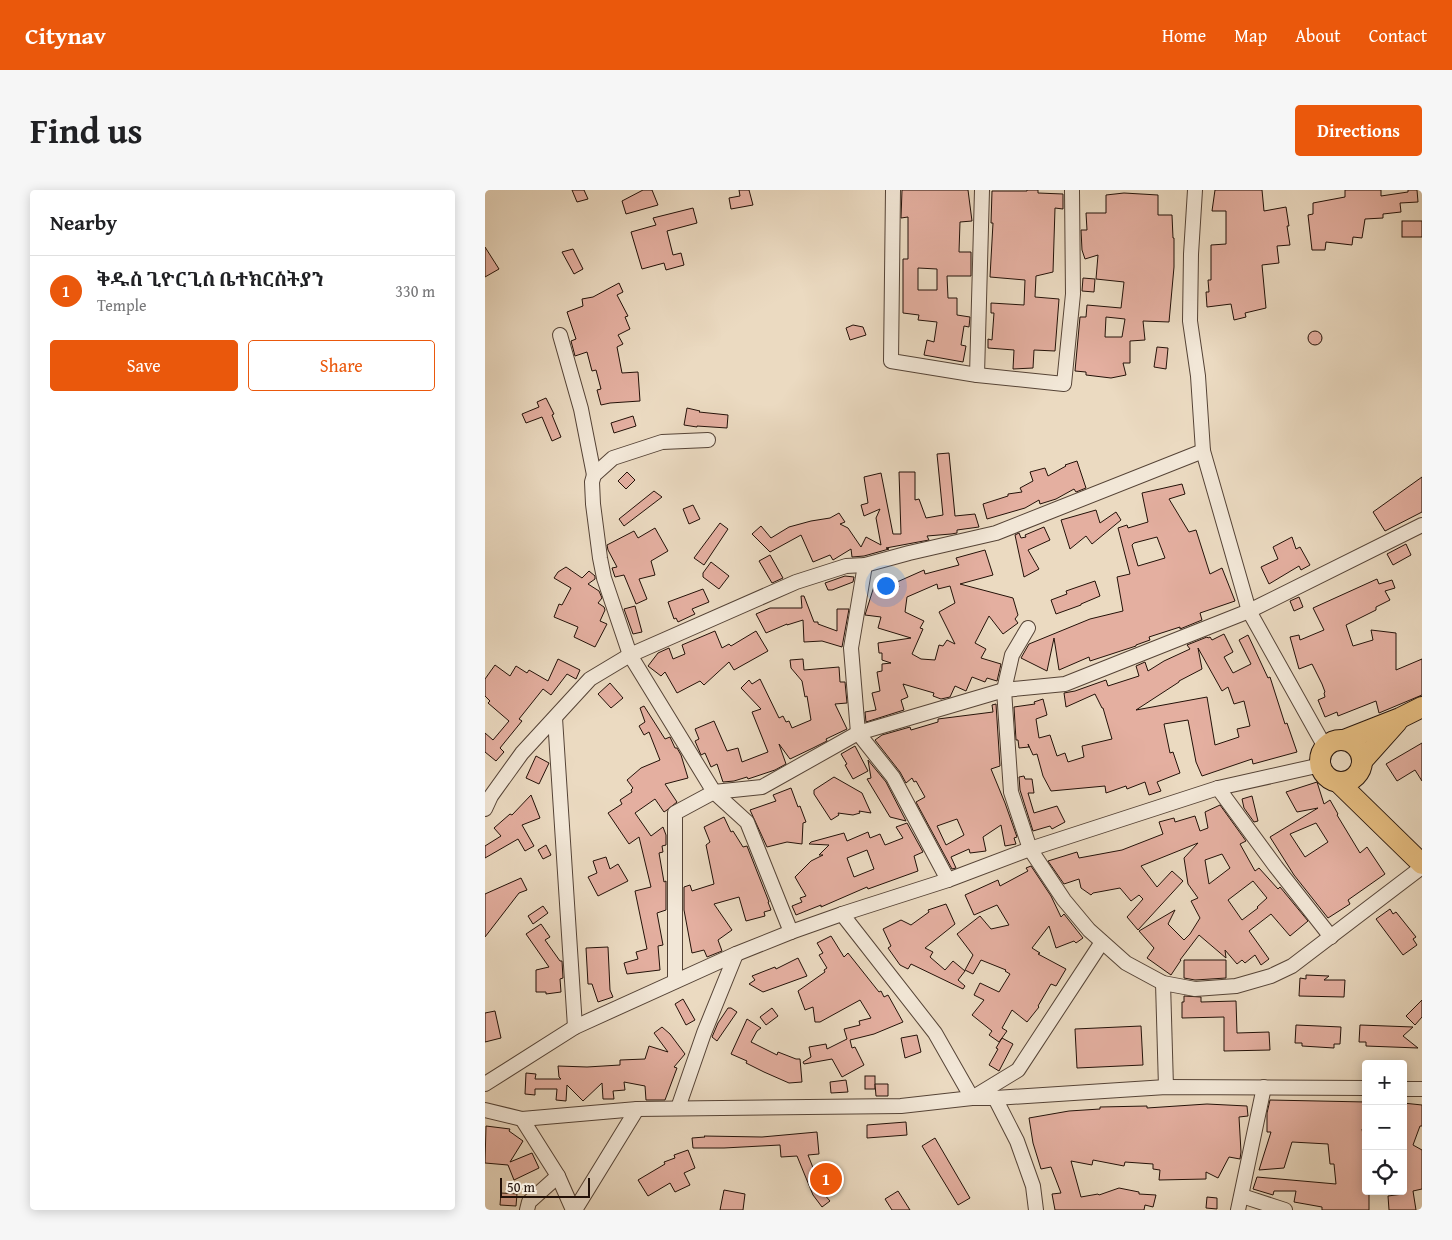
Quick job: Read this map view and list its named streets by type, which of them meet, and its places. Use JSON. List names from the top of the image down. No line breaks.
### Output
{"scale_bar":"50 m","page":{"header":"Citynav","nav":["Home","Map","About","Contact"],"title":"Find us","buttons":["Directions",["Save","Share"]],"heading":"Nearby","list":[{"mark":"1","name":"ቅዱስ ጊዮርጊስ ቤተክርስትያን","note":"Temple","value":"330 m"}],"map_buttons":["+","−"],"pins":"1","scale":"50 m"}}
